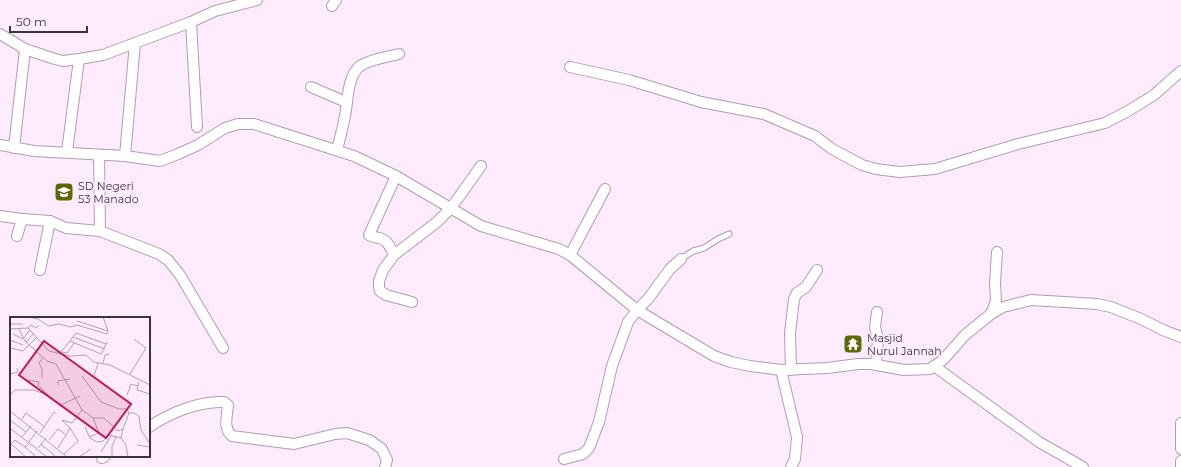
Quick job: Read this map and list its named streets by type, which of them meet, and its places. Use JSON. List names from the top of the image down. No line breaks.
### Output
{"places":{"school or university":["SD Negeri 53 Manado"],"temple":["Masjid Nurul Jannah"]},"scale_bar":"50 m"}
